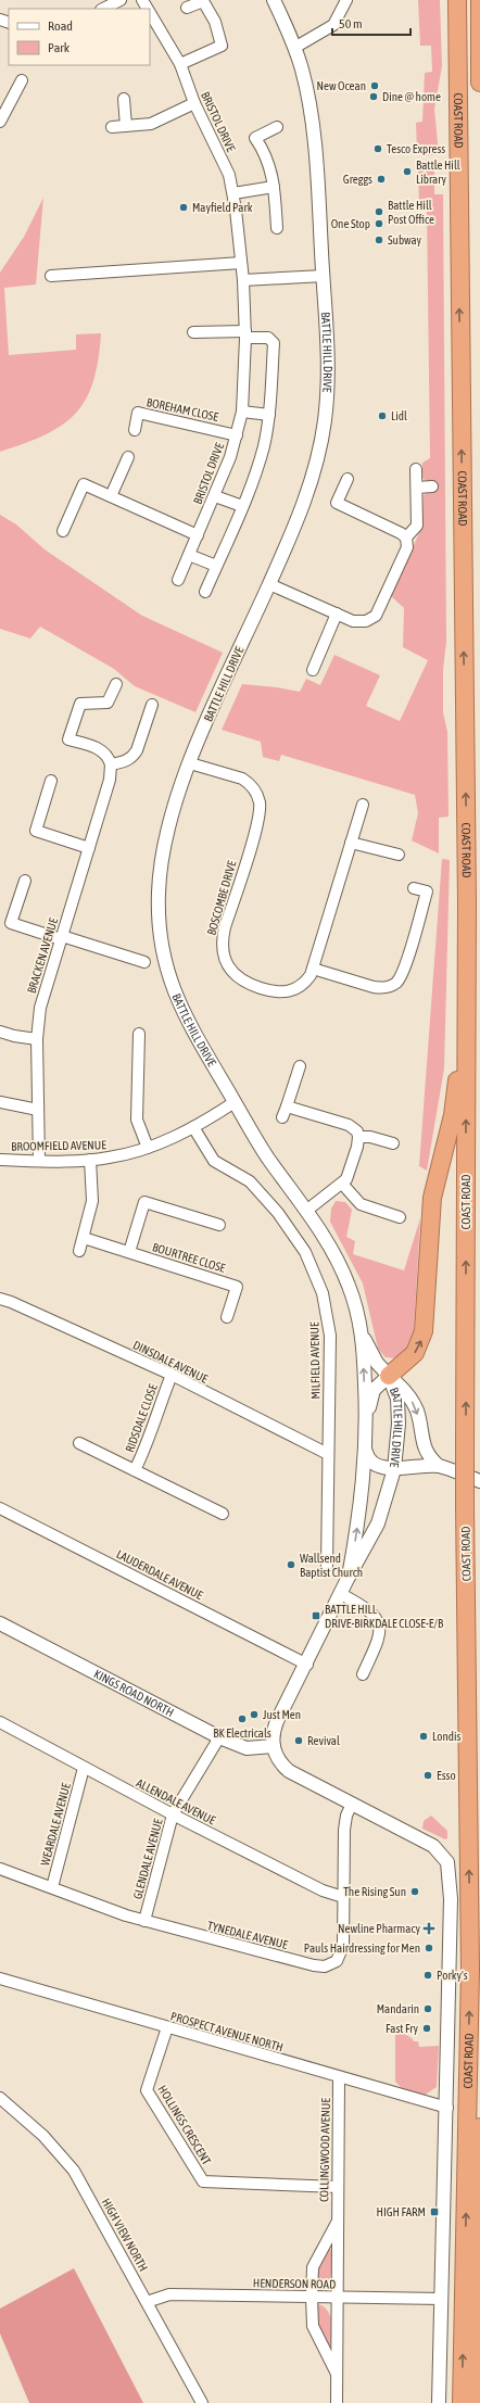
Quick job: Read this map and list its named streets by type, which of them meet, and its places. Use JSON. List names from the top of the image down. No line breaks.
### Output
{"streets":{"highway":["COAST ROAD"],"street":["BRISTOL DRIVE","BATTLE HILL DRIVE","BOREHAM CLOSE","BOSCOMBE DRIVE","BRACKEN AVENUE","BROOMFIELD AVENUE","BOURTREE CLOSE","MILFIELD AVENUE","DINSDALE AVENUE","RIDSDALE CLOSE","LAUDERDALE AVENUE","KINGS ROAD NORTH","ALLENDALE AVENUE","WEARDALE AVENUE","GLENDALE AVENUE","TYNEDALE AVENUE","PROSPECT AVENUE NORTH","HOLLINGS CRESCENT","COLLINGWOOD AVENUE","HIGH VIEW NORTH","HENDERSON ROAD"]},"crossings":[["COAST ROAD","TYNEDALE AVENUE"],["COAST ROAD","PROSPECT AVENUE NORTH"],["COAST ROAD","HENDERSON ROAD"],["BRISTOL DRIVE","BOREHAM CLOSE"],["BATTLE HILL DRIVE","BOSCOMBE DRIVE"],["BATTLE HILL DRIVE","BROOMFIELD AVENUE"],["BATTLE HILL DRIVE","LAUDERDALE AVENUE"],["BATTLE HILL DRIVE","KINGS ROAD NORTH"],["BRACKEN AVENUE","BROOMFIELD AVENUE"],["BROOMFIELD AVENUE","MILFIELD AVENUE"],["MILFIELD AVENUE","DINSDALE AVENUE"],["DINSDALE AVENUE","RIDSDALE CLOSE"],["KINGS ROAD NORTH","GLENDALE AVENUE"],["ALLENDALE AVENUE","WEARDALE AVENUE"],["ALLENDALE AVENUE","GLENDALE AVENUE"],["ALLENDALE AVENUE","TYNEDALE AVENUE"],["WEARDALE AVENUE","TYNEDALE AVENUE"],["GLENDALE AVENUE","TYNEDALE AVENUE"],["PROSPECT AVENUE NORTH","HOLLINGS CRESCENT"],["PROSPECT AVENUE NORTH","COLLINGWOOD AVENUE"],["HOLLINGS CRESCENT","COLLINGWOOD AVENUE"],["COLLINGWOOD AVENUE","HENDERSON ROAD"],["HIGH VIEW NORTH","HENDERSON ROAD"]],"places":{"other":["New Ocean","Dine @ home","Tesco Express","Battle Hill Library","Greggs","Mayfield Park","Battle Hill Post Office","One Stop","Subway","Lidl","Wallsend Baptist Church","Just Men","BK Electricals","Londis","Revival","Esso","The Rising Sun","Pauls Hairdressing for Men","Porky's","Mandarin","Fast Fry"],"transit":["BATTLE HILL DRIVE-BIRKDALE CLOSE-E/B","HIGH FARM"],"health":["Newline Pharmacy"]},"legend":["Road","Park"],"scale_bar":"50 m"}
